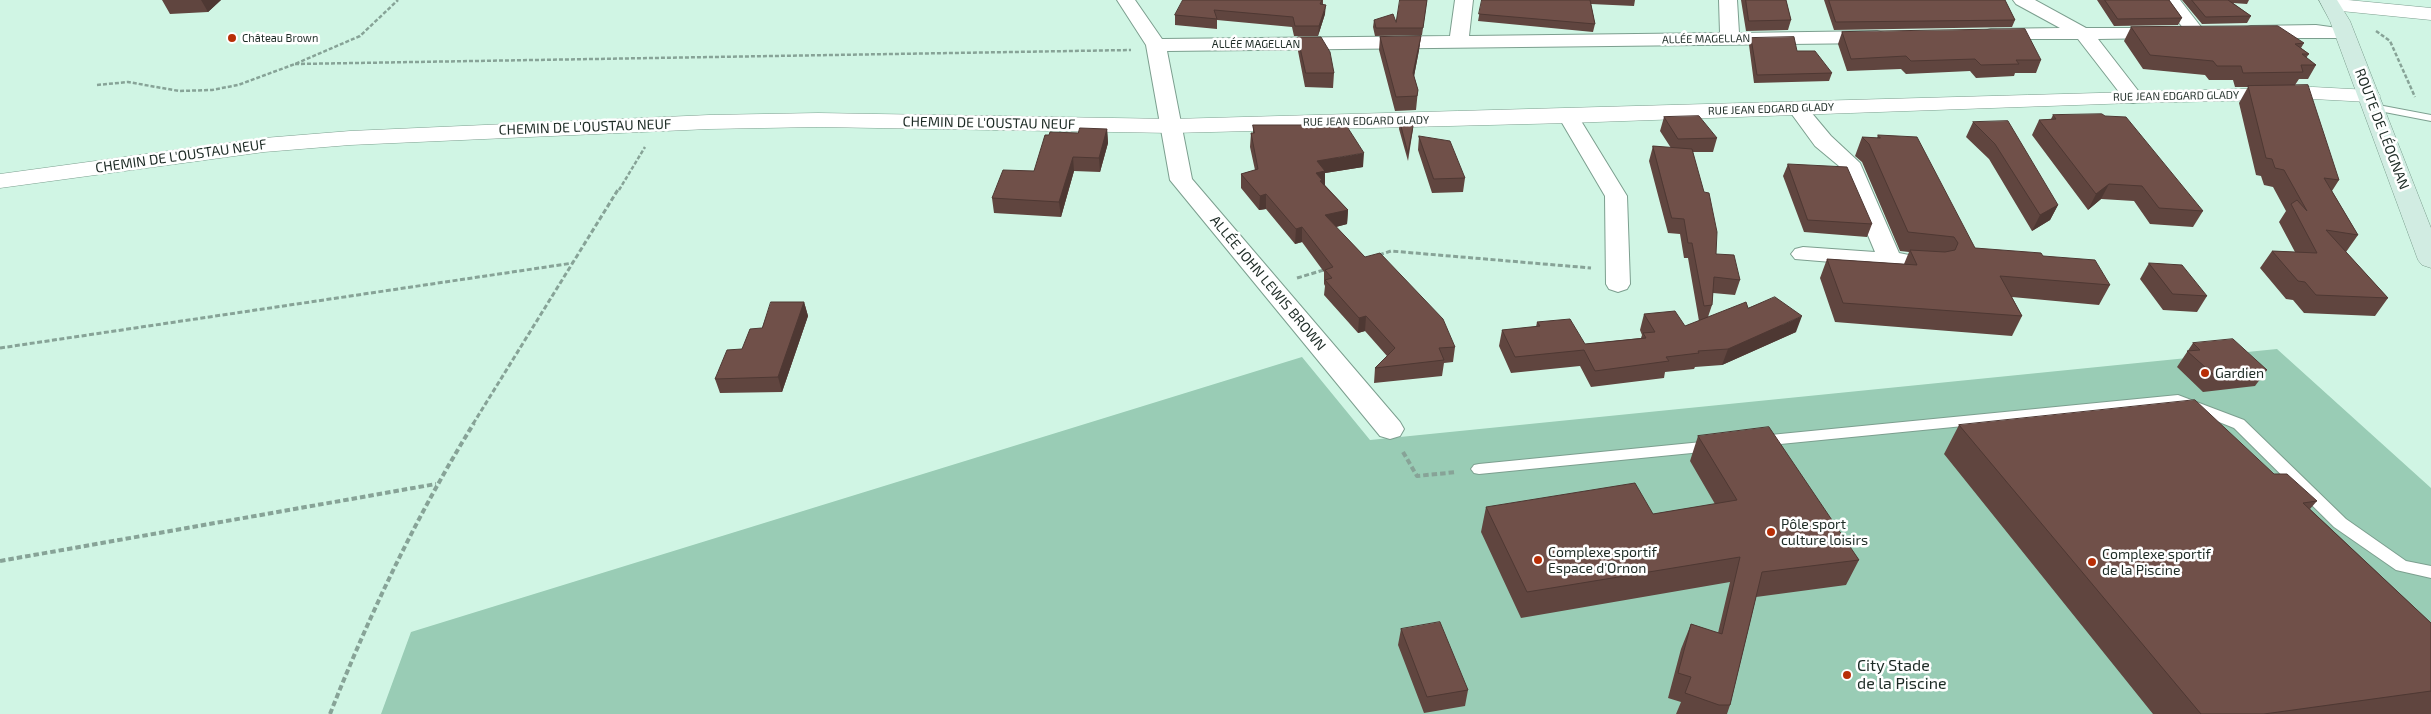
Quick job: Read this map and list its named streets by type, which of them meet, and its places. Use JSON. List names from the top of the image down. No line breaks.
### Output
{"streets":{"main road":["ROUTE DE LÉOGNAN"],"street":["ALLÉE MAGELLAN","RUE JEAN EDGARD GLADY","CHEMIN DE L'OUSTAU NEUF","ALLÉE JOHN LEWIS BROWN"]},"crossings":[["ALLÉE MAGELLAN","ALLÉE JOHN LEWIS BROWN"],["RUE JEAN EDGARD GLADY","CHEMIN DE L'OUSTAU NEUF"],["RUE JEAN EDGARD GLADY","ROUTE DE LÉOGNAN"],["RUE JEAN EDGARD GLADY","ALLÉE JOHN LEWIS BROWN"],["CHEMIN DE L'OUSTAU NEUF","ALLÉE JOHN LEWIS BROWN"]],"places":["Château Brown","Gardien","Pôle sport culture loisirs","Complexe sportif Espace d'Ornon","Complexe sportif de la Piscine","City Stade de la Piscine"]}
